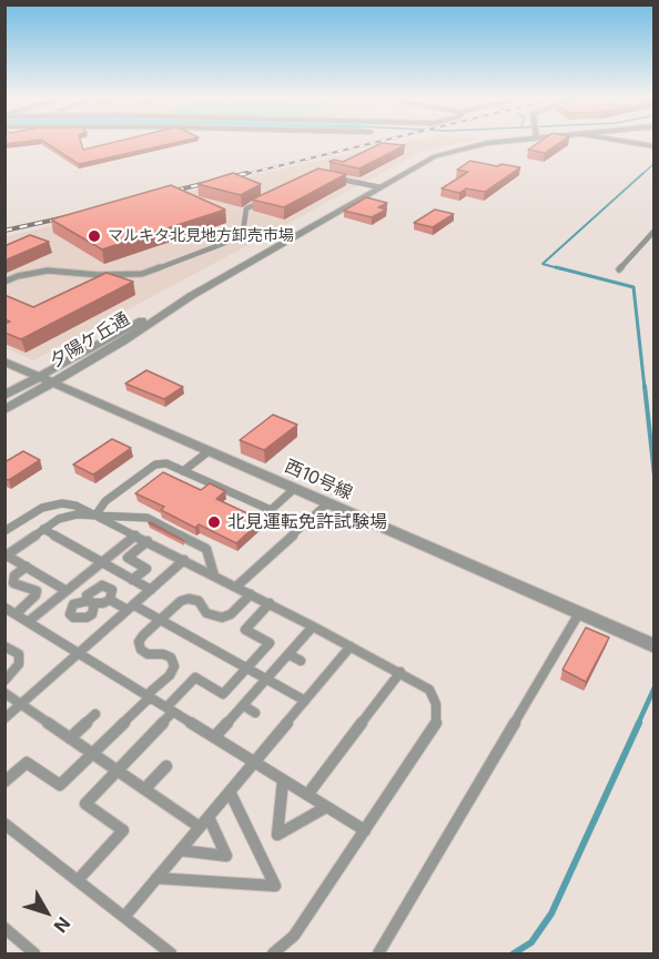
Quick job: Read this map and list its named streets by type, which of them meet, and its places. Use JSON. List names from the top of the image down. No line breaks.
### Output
{"streets":{"street":["夕陽ケ丘通","西10号線"]},"crossings":[["夕陽ケ丘通","西10号線"]],"places":["マルキタ北見地方卸売市場","北見運転免許試験場"],"north":"bottom right"}
